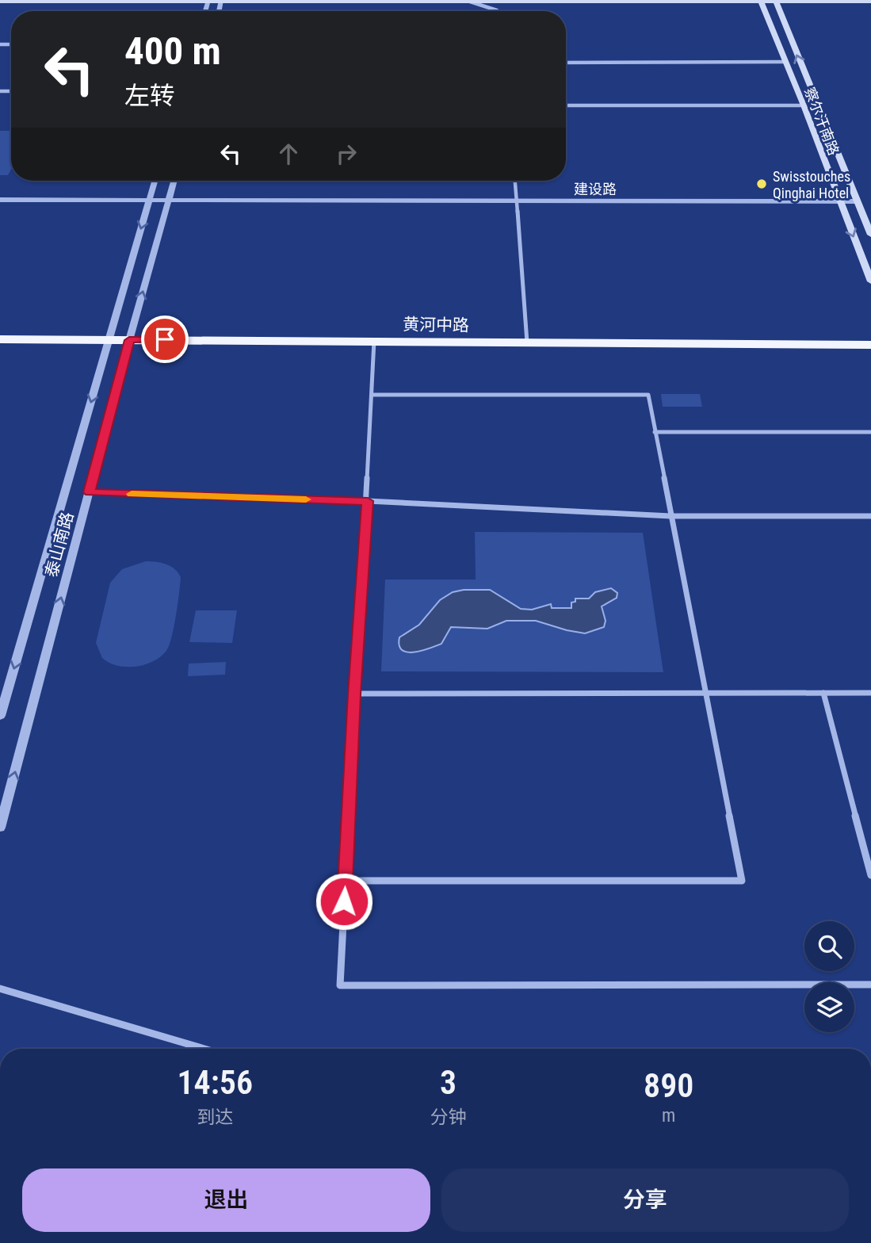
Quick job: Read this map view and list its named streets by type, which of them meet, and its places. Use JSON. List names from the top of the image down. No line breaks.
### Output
{"streets":{"highway":["黄河中路"],"main road":["察尔汗南路"],"street":["建设路","泰山南路"]},"crossings":[["察尔汗南路","建设路"],["建设路","泰山南路"],["黄河中路","泰山南路"]],"places":["Swisstouches Qinghai Hotel"],"page":{"turn":["400 m","左转"],"eta":["14:56","到达","3","分钟","890","m"],"buttons":["退出","分享"]}}
